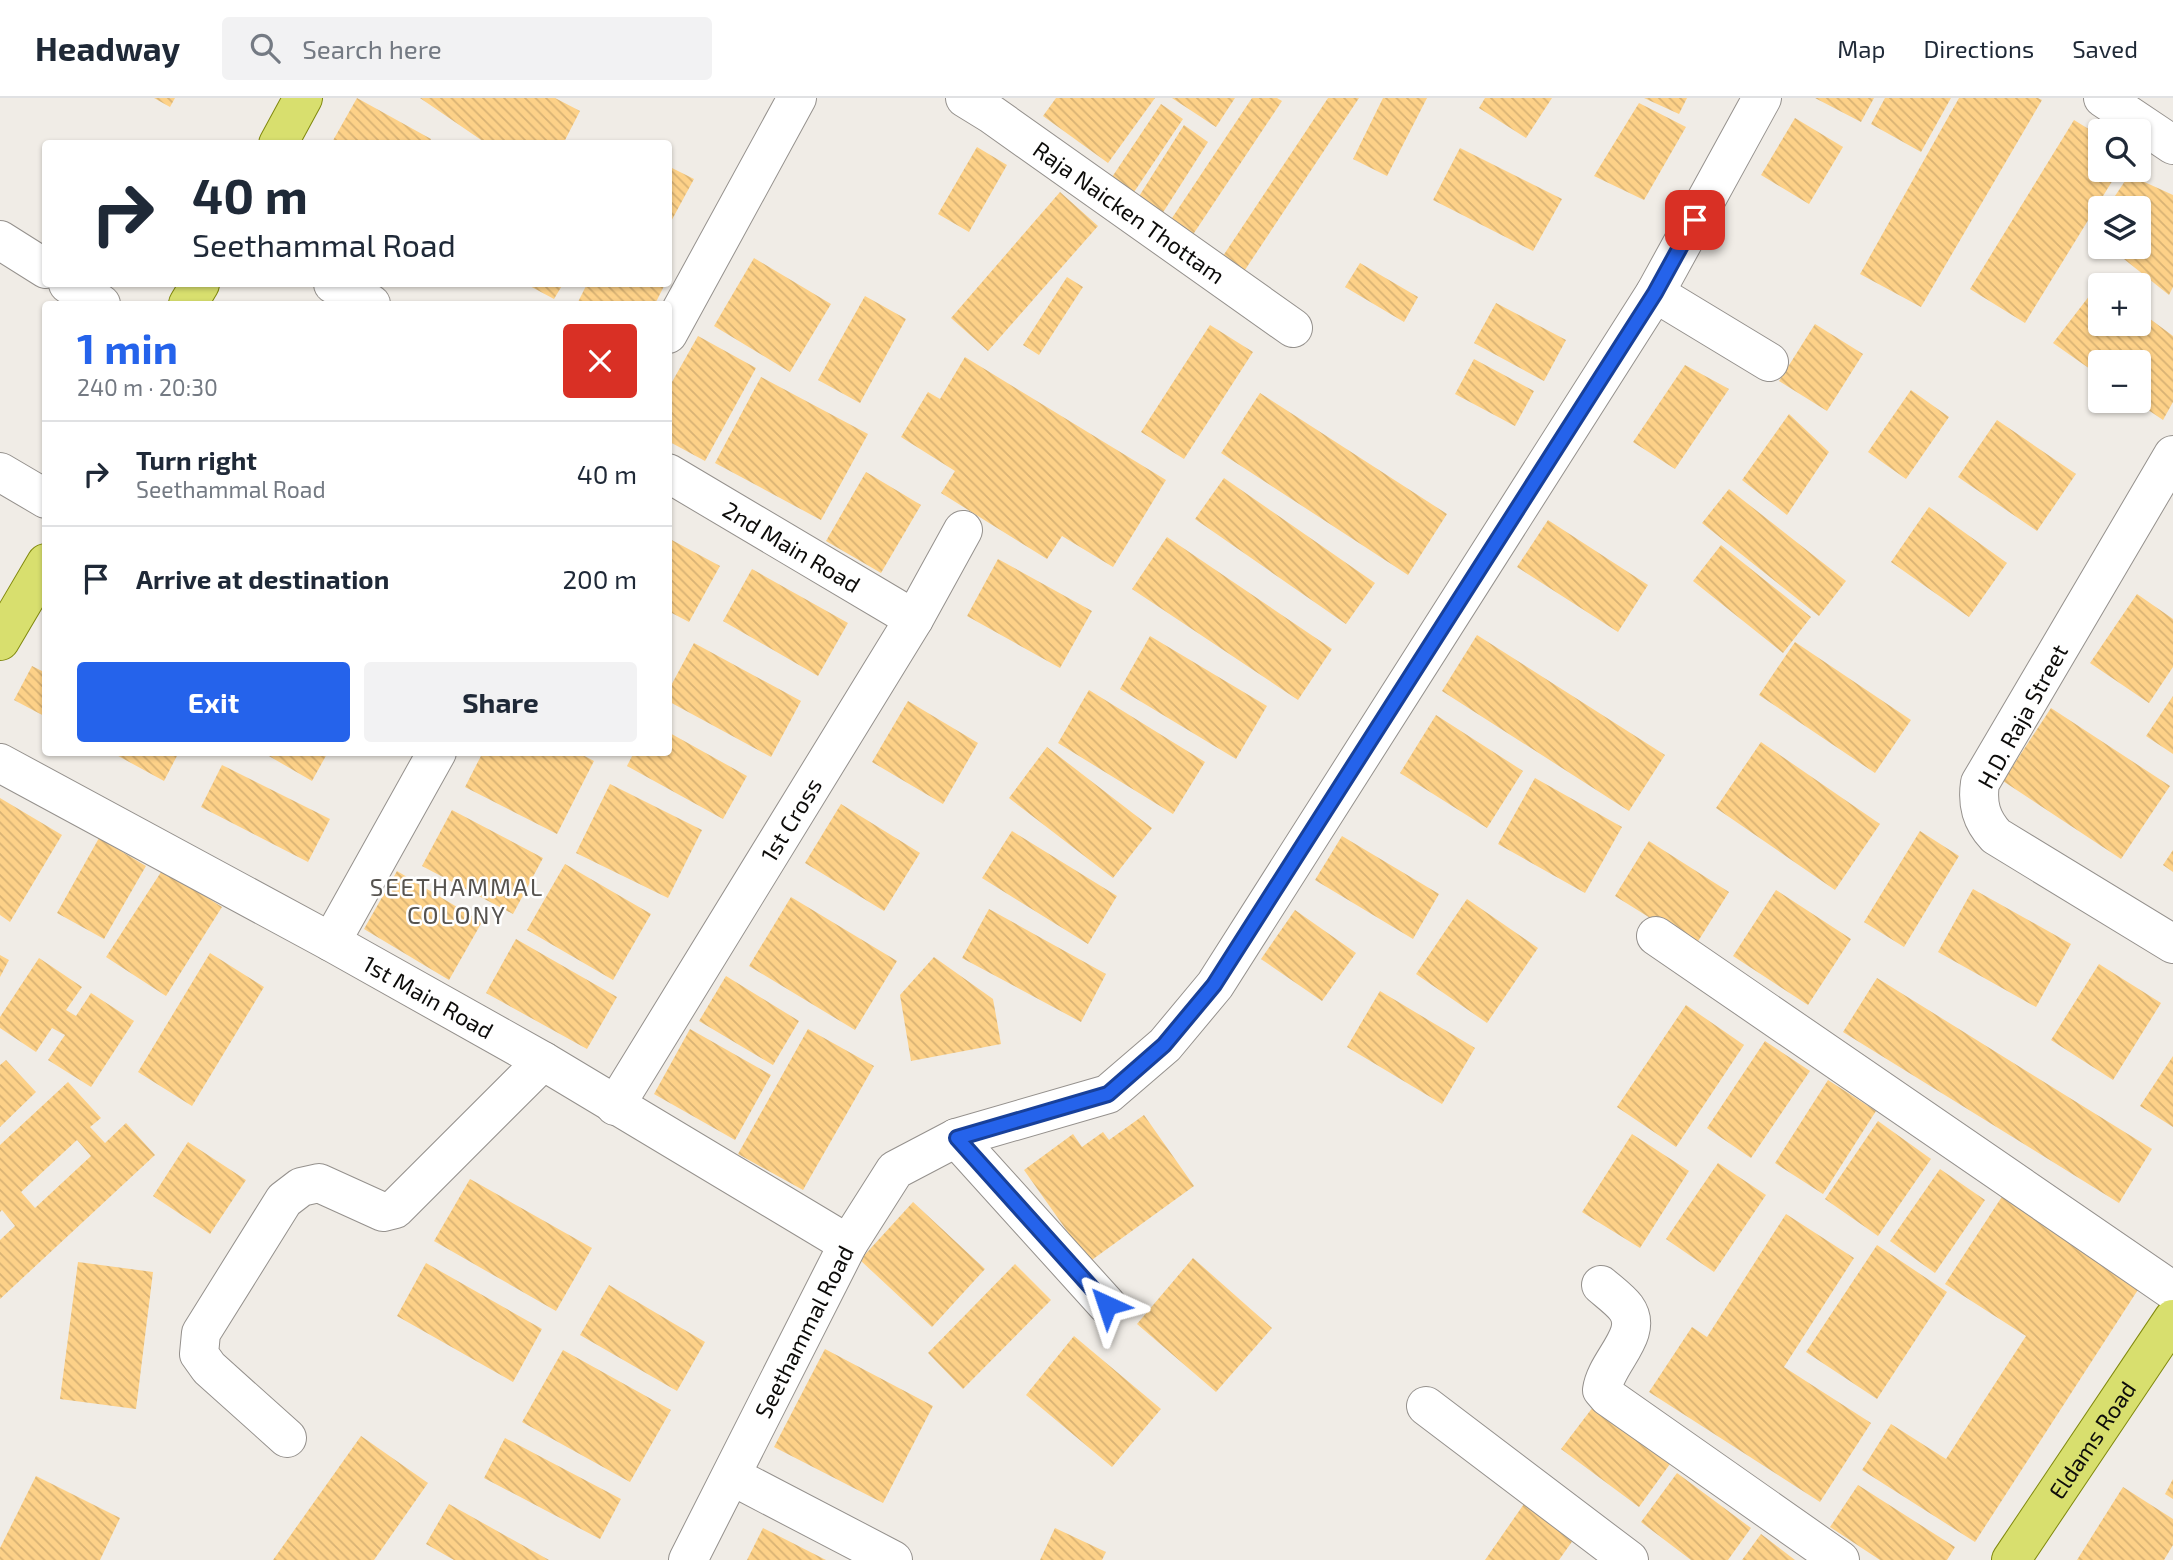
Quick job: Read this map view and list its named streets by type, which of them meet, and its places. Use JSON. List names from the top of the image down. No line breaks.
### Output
{"streets":{"main road":["Eldams Road"],"street":["Raja Naicken Thottam","2nd Main Road","H.D. Raja Street","1st Cross","1st Main Road","Seethammal Road"]},"crossings":[["2nd Main Road","1st Cross"],["1st Cross","1st Main Road"],["1st Main Road","Seethammal Road"]],"districts":["SEETHAMMAL COLONY"],"page":{"header":"Headway","search":"Search here","nav":["Map","Directions","Saved"],"map_buttons":["+","−"],"turn":["40 m","Seethammal Road"],"heading":["1 min","240 m · 20:30"],"list":[{"name":"Turn right","note":"Seethammal Road","value":"40 m"},{"name":"Arrive at destination","value":"200 m"}],"buttons":["Exit","Share"]}}
